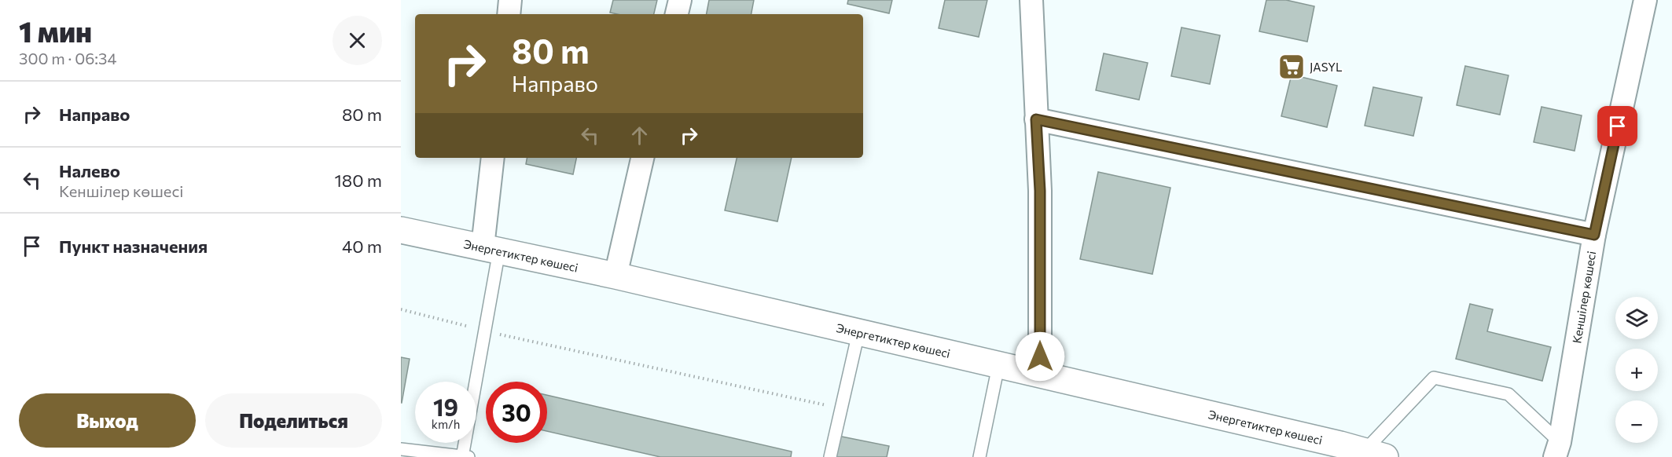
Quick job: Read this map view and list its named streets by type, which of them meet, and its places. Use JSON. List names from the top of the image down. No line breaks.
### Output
{"streets":{"main road":["Энергетиктер көшесі"],"street":["Кеншілер көшесі"]},"places":{"supermarket":["JASYL"]},"page":{"heading":["1 мин","300 m · 06:34"],"turn":["80 m","Направо"],"list":[{"name":"Направо","value":"80 m"},{"name":"Налево","note":"Кеншілер көшесі","value":"180 m"},{"name":"Пункт назначения","value":"40 m"}],"map_buttons":["+","−"],"speed":"19 km/h","limit":"30","buttons":["Выход","Поделиться"]}}
